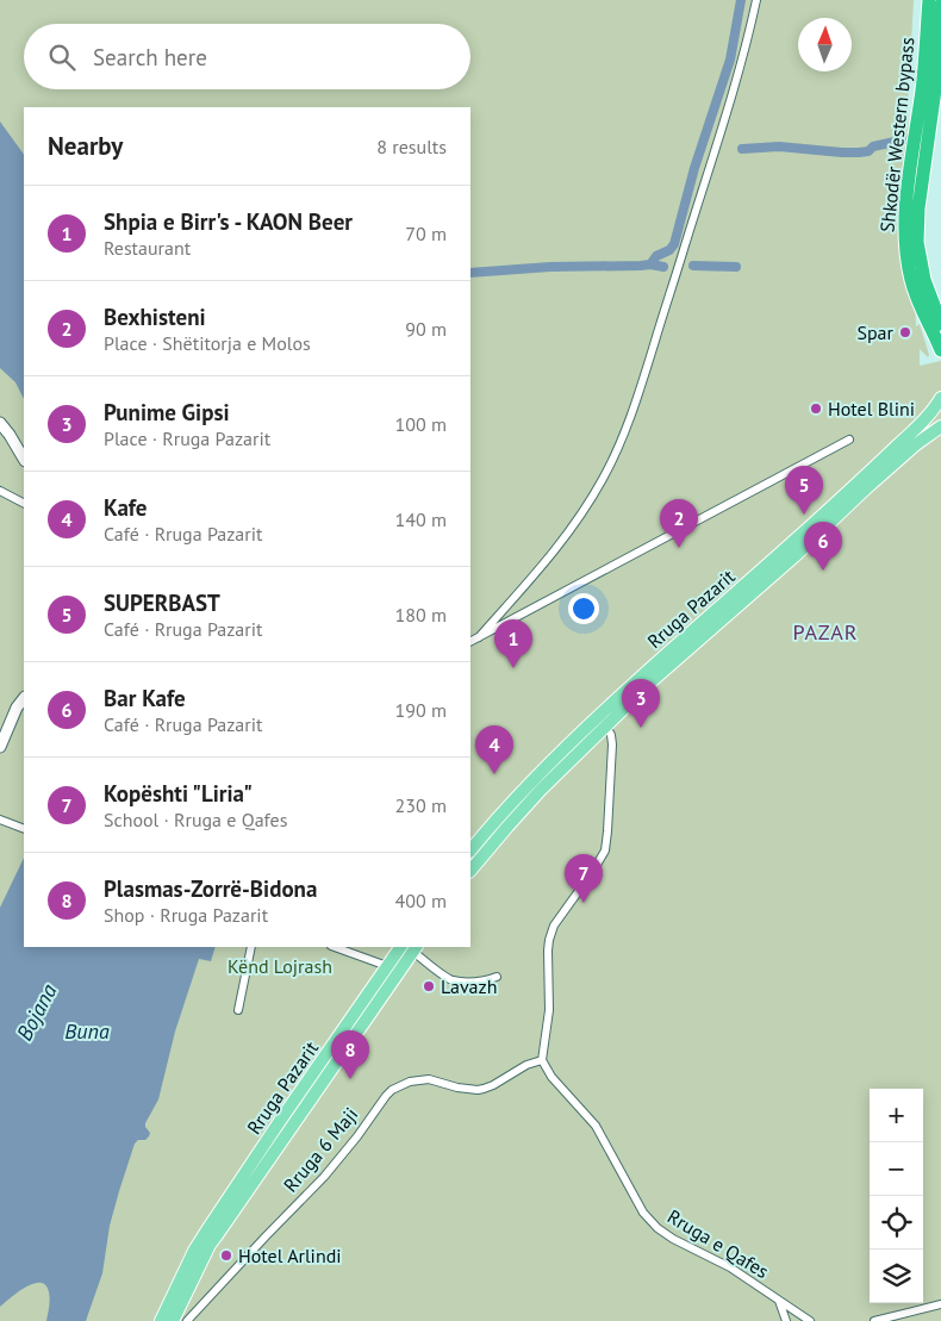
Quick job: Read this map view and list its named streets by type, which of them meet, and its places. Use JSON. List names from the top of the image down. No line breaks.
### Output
{"streets":{"highway":["Shkodër Western bypass"],"main road":["Rruga Pazarit"],"street":["Rruga 6 Maji","Rruga e Qafes"]},"crossings":[["Rruga 6 Maji","Rruga e Qafes"]],"districts":["PAZAR"],"water":["Bojana","Buna"],"parks":["Kënd Lojrash"],"places":["Spar","Hotel Blini","Lavazh","Hotel Arlindi"],"north":"top","page":{"search":"Search here","heading":["Nearby","8 results"],"list":[{"mark":"1","name":"Shpia e Birr's - KAON Beer","note":"Restaurant","value":"70 m"},{"mark":"2","name":"Bexhisteni","note":"Place · Shëtitorja e Molos","value":"90 m"},{"mark":"3","name":"Punime Gipsi","note":"Place · Rruga Pazarit","value":"100 m"},{"mark":"4","name":"Kafe","note":"Café · Rruga Pazarit","value":"140 m"},{"mark":"5","name":"SUPERBAST","note":"Café · Rruga Pazarit","value":"180 m"},{"mark":"6","name":"Bar Kafe","note":"Café · Rruga Pazarit","value":"190 m"},{"mark":"7","name":"Kopështi \"Liria\"","note":"School · Rruga e Qafes","value":"230 m"},{"mark":"8","name":"Plasmas-Zorrë-Bidona","note":"Shop · Rruga Pazarit","value":"400 m"}],"pins":["5","2","6","1","3","4","7","8"],"map_buttons":["+","−"]}}
